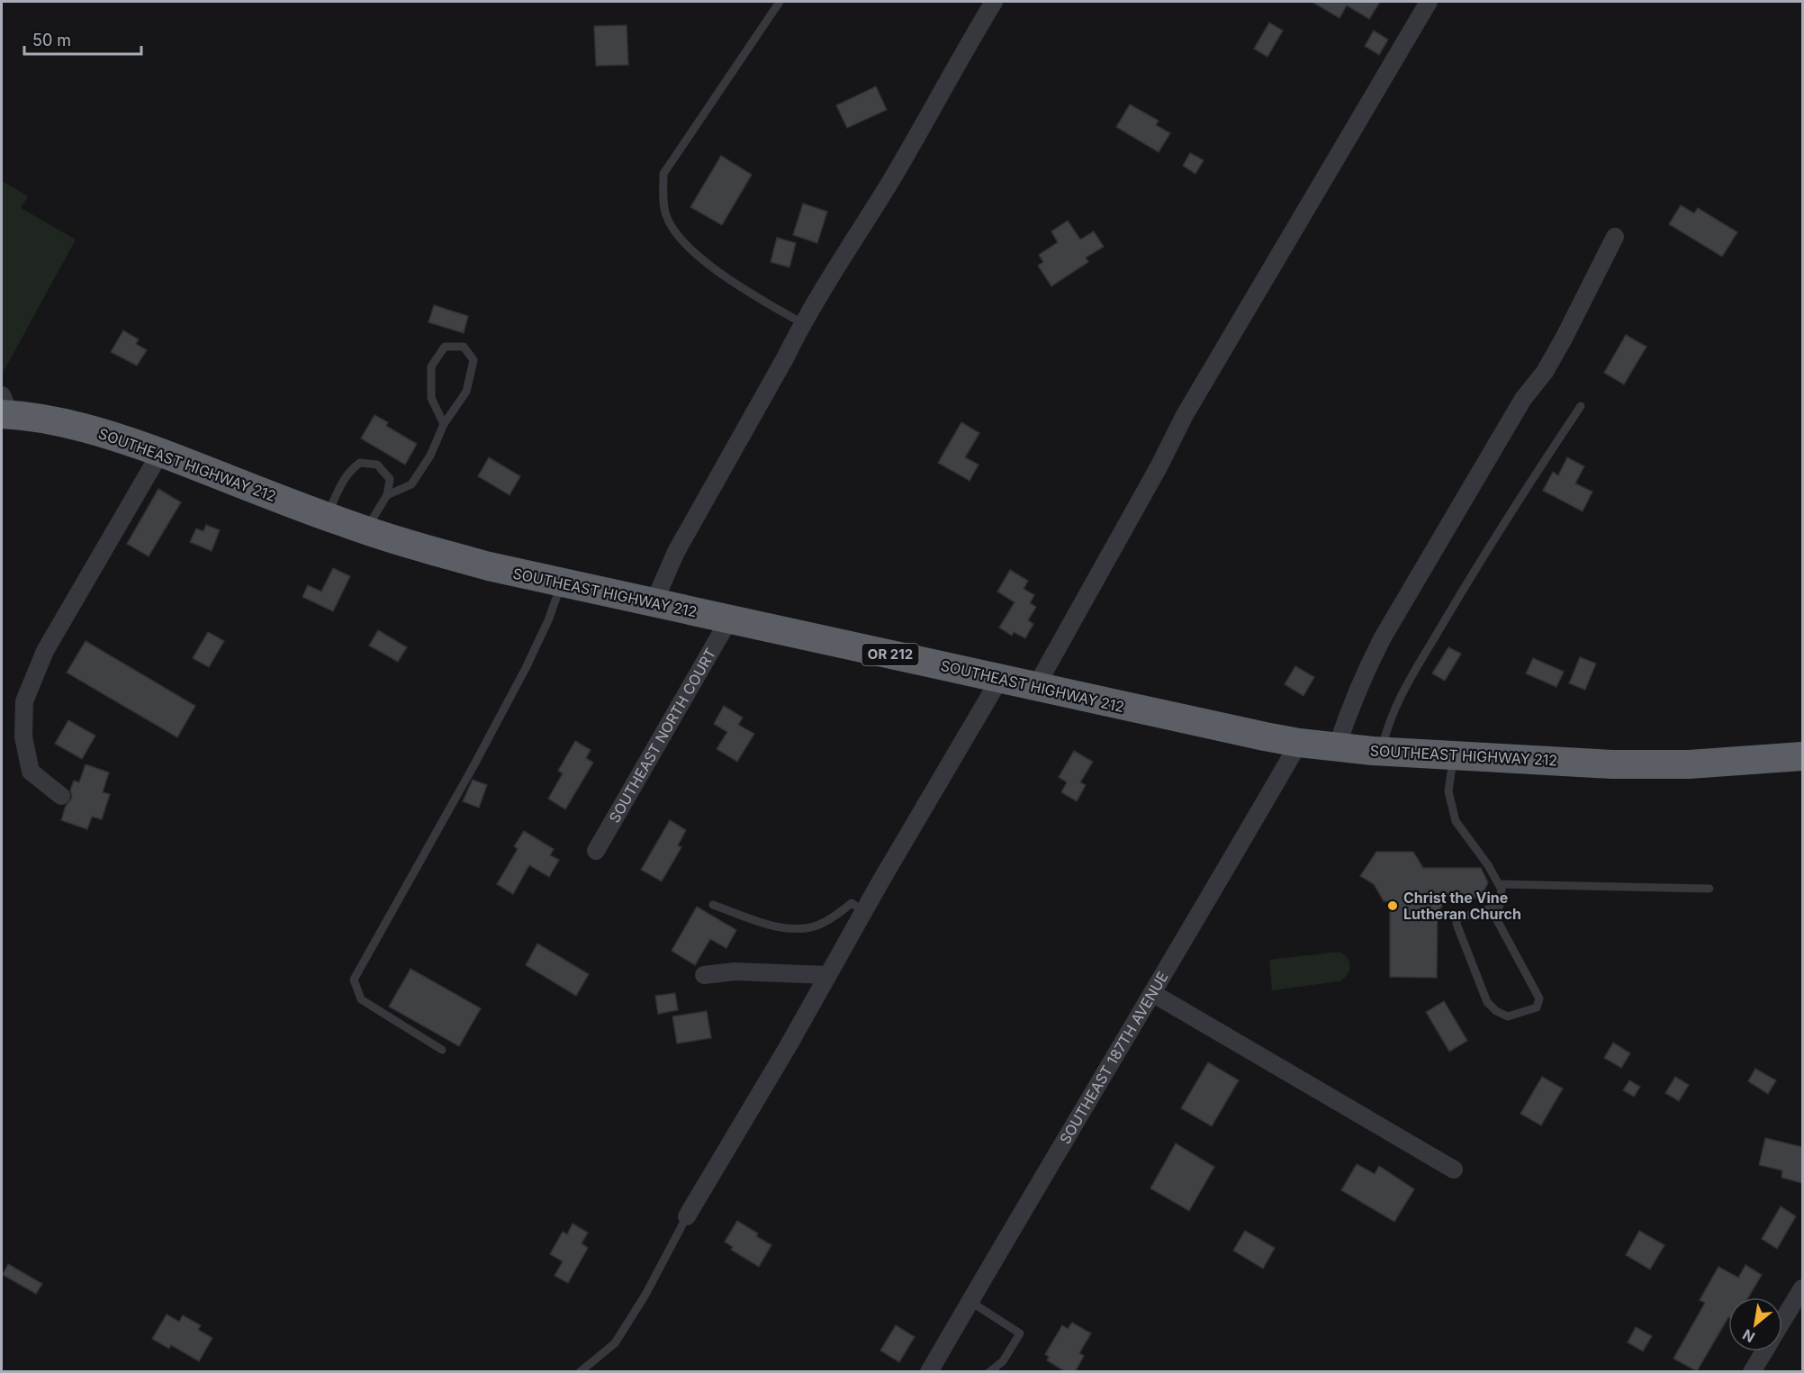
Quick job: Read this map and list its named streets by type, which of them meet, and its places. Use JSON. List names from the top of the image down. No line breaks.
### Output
{"streets":{"highway":["SOUTHEAST HIGHWAY 212","OR 212"],"street":["SOUTHEAST NORTH COURT","SOUTHEAST 187TH AVENUE"]},"crossings":[["SOUTHEAST HIGHWAY 212","SOUTHEAST NORTH COURT"],["SOUTHEAST HIGHWAY 212","SOUTHEAST 187TH AVENUE"]],"places":["Christ the Vine Lutheran Church"],"scale_bar":"50 m","north":"bottom left"}
